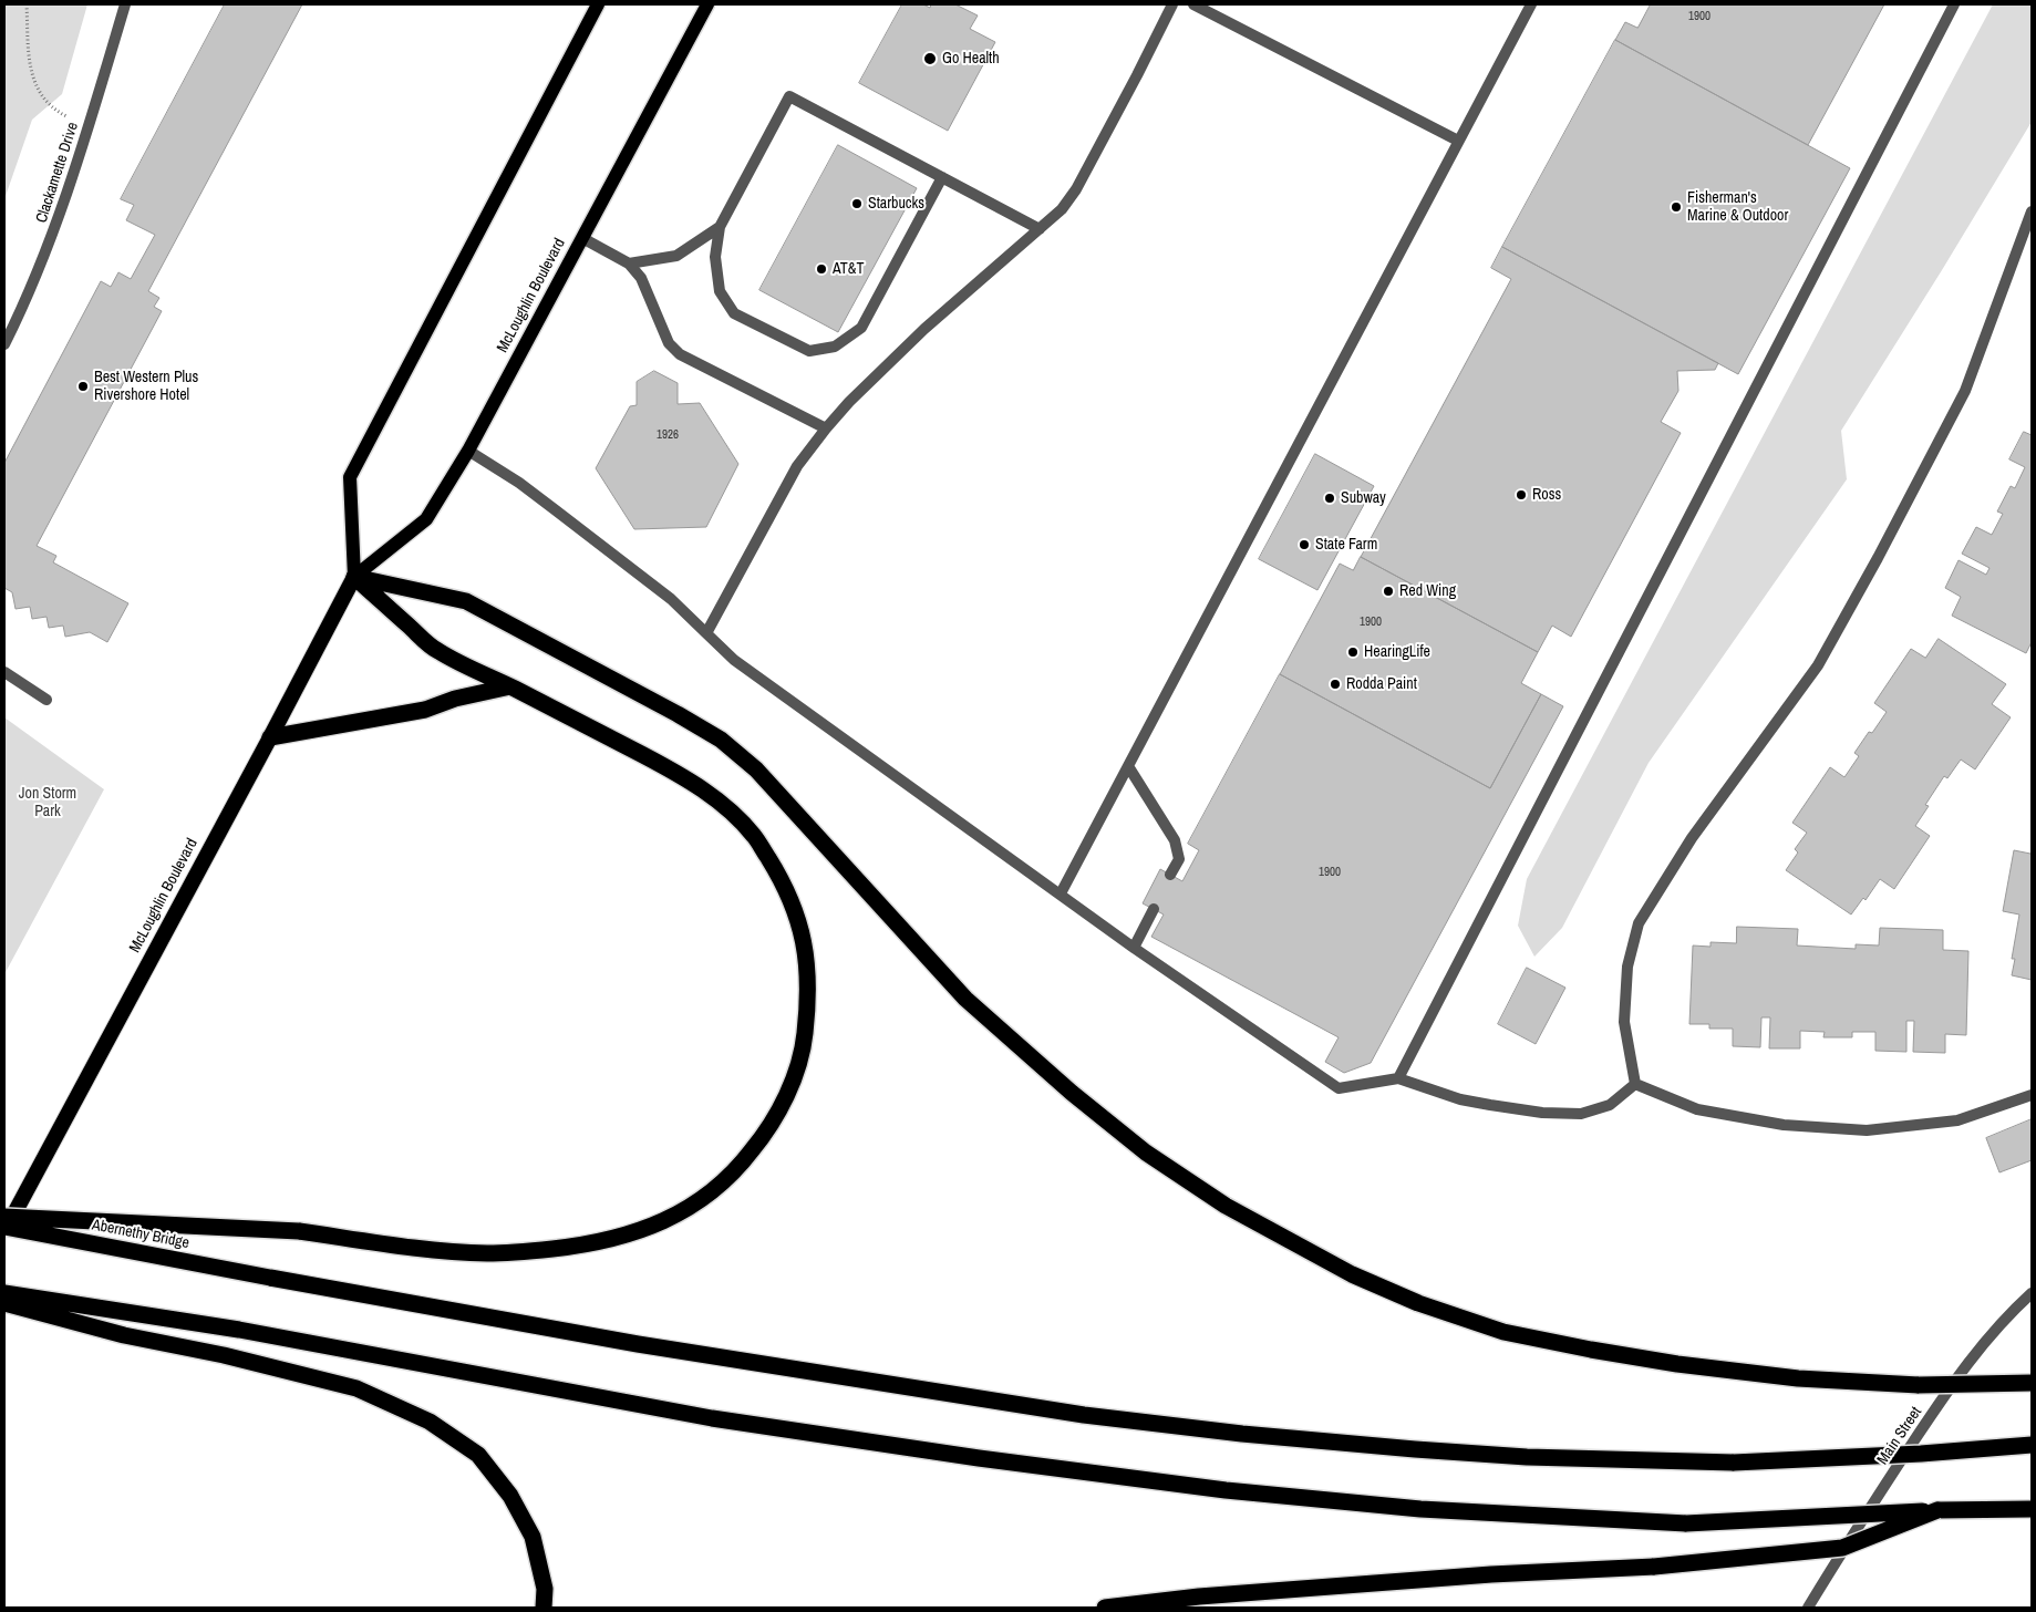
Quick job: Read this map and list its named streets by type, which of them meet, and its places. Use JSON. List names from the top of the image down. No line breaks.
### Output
{"streets":{"highway":["McLoughlin Boulevard","Abernethy Bridge"],"street":["Clackamette Drive","Main Street"]},"parks":["Jon Storm Park"],"places":["Go Health","Starbucks","Fisherman's Marine & Outdoor","AT&T","Best Western Plus Rivershore Hotel","Ross","Subway","State Farm","Red Wing","HearingLife","Rodda Paint"],"house_numbers":["1900","1926","1900","1900"]}
